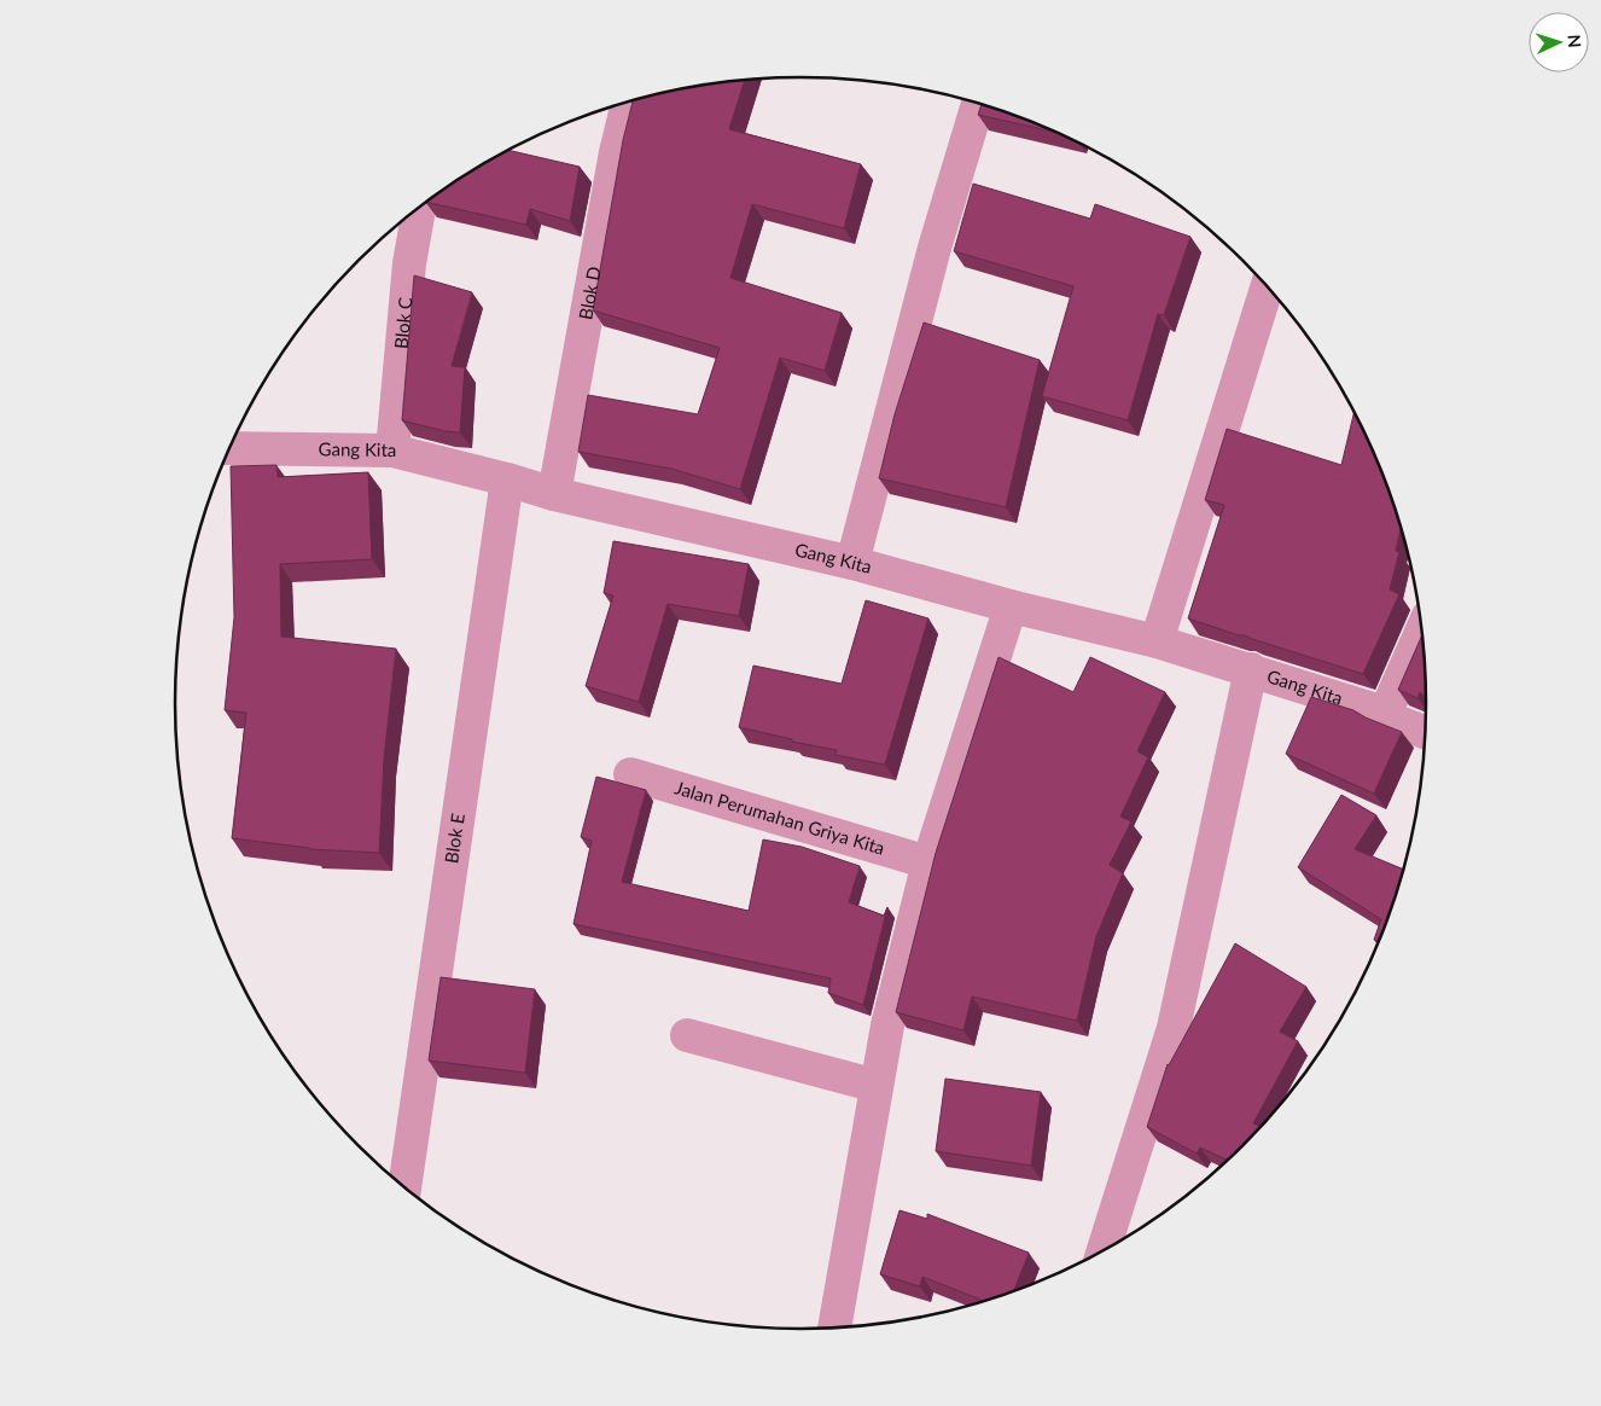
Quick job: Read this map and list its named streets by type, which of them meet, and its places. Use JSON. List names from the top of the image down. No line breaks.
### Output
{"streets":{"street":["Blok D","Blok C","Gang Kita","Jalan Perumahan Griya Kita","Blok E"]},"crossings":[["Blok D","Gang Kita"],["Blok C","Gang Kita"],["Gang Kita","Blok E"]],"north":"right"}
